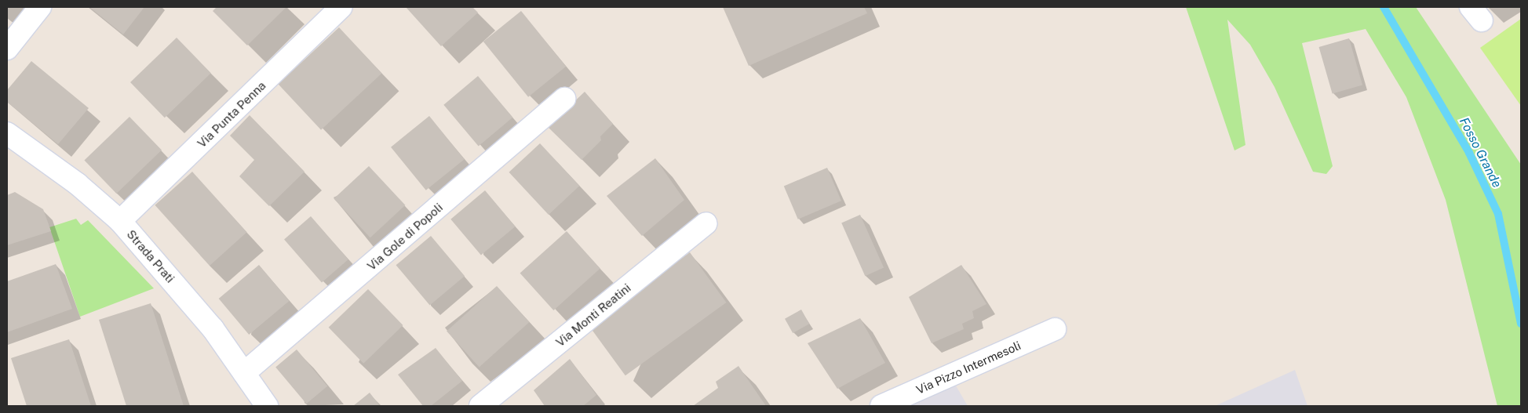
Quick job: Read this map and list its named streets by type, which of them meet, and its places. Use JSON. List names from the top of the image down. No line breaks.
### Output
{"streets":{"street":["Via Punta Penna","Via Gole di Popoli","Strada Prati","Via Monti Reatini","Via Pizzo Intermesoli"]},"crossings":[["Via Punta Penna","Strada Prati"],["Via Gole di Popoli","Strada Prati"]],"water":["Fosso Grande"]}
